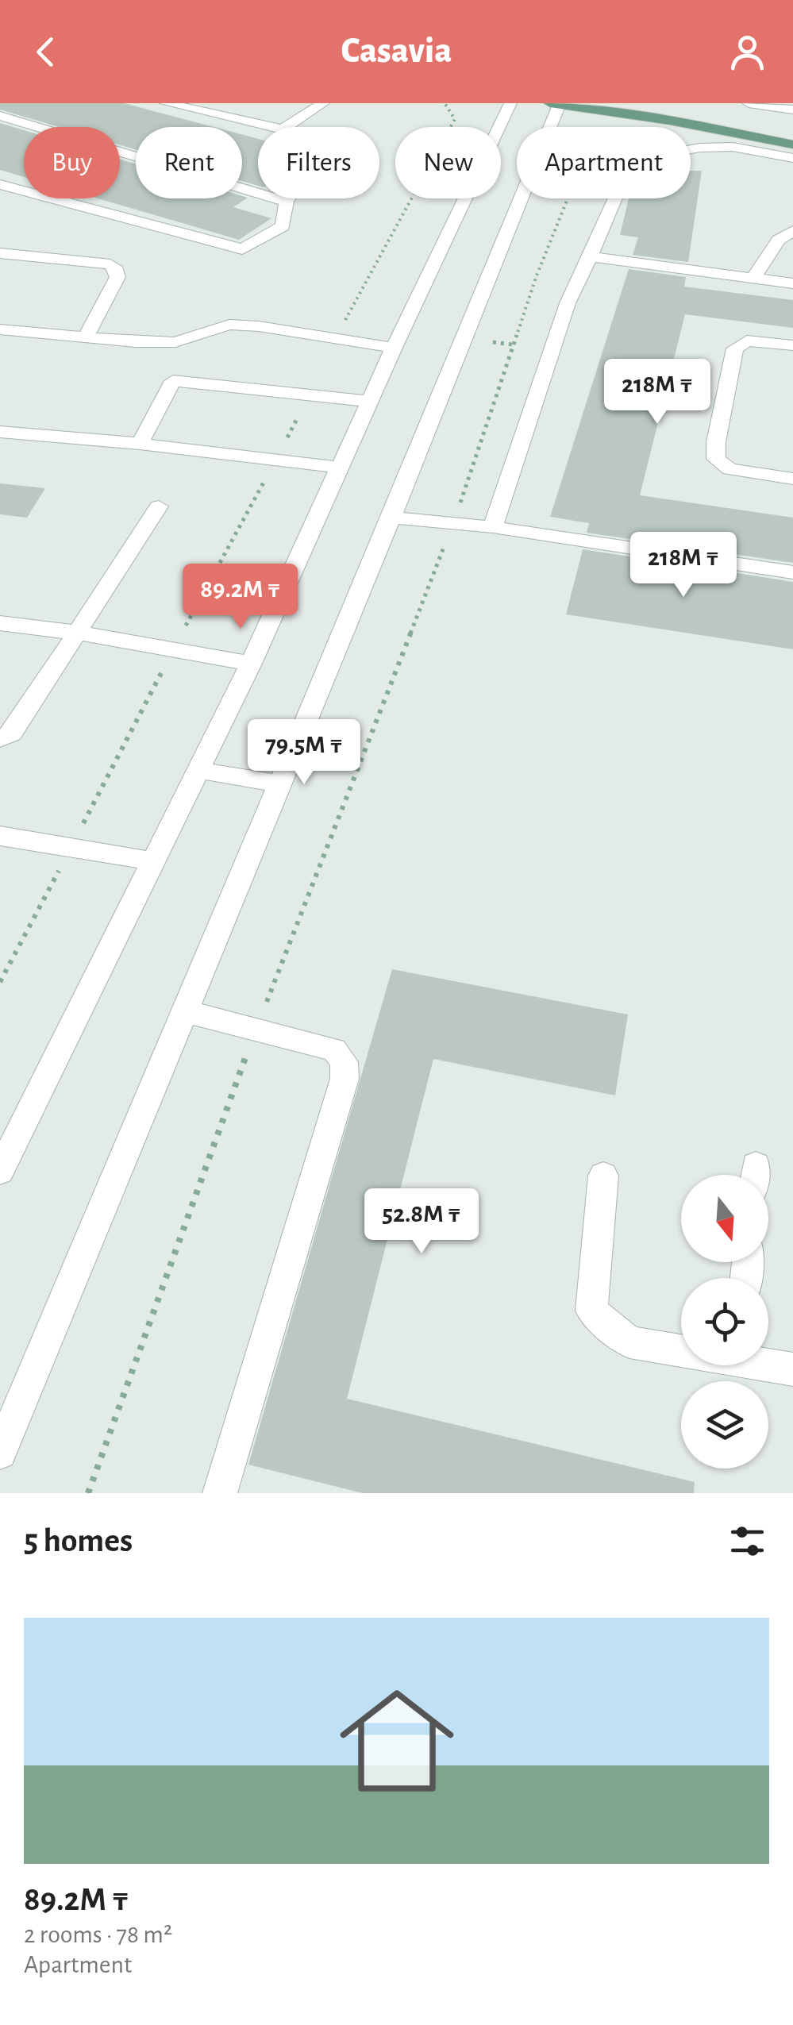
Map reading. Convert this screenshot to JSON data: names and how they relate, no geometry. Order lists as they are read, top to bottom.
{
  "north": "bottom",
  "page": {
    "header": "Casavia",
    "chip": [
      "Buy",
      "Rent",
      "Filters",
      "New",
      "Apartment"
    ],
    "price": [
      "218M ₸",
      "218M ₸",
      "89.2M ₸",
      "79.5M ₸",
      "52.8M ₸"
    ],
    "heading": "5 homes",
    "list": [
      {
        "name": "89.2M ₸",
        "note": "2 rooms · 78 m² · Apartment"
      }
    ]
  }
}
